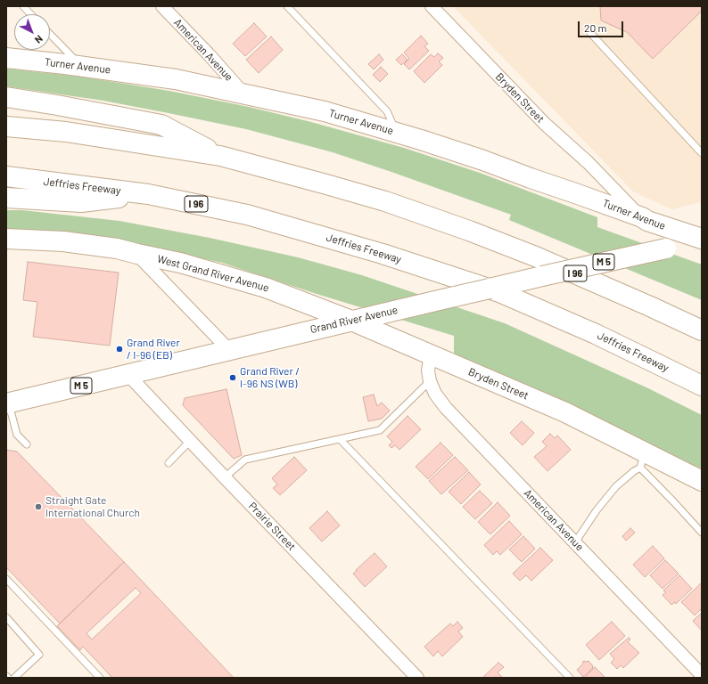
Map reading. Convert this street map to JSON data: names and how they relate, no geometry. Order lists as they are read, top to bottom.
{
  "streets": {
    "main road": [
      "Turner Avenue",
      "Bryden Street",
      "Jeffries Freeway",
      "I 96",
      "M 5",
      "West Grand River Avenue",
      "Grand River Avenue"
    ],
    "street": ["American Avenue", "Prairie Street"]
  },
  "crossings": [
    ["American Avenue", "Turner Avenue"],
    ["American Avenue", "Bryden Street"],
    ["Turner Avenue", "Bryden Street"],
    ["Turner Avenue", "Grand River Avenue"],
    ["Bryden Street", "West Grand River Avenue"],
    ["Bryden Street", "Grand River Avenue"],
    ["West Grand River Avenue", "Grand River Avenue"],
    ["Grand River Avenue", "Prairie Street"]
  ],
  "places": ["Grand River / I-96 (EB)", "Grand River / I-96 NS (WB)", "Straight Gate International Church"],
  "scale_bar": "20 m",
  "north": "bottom right"
}
